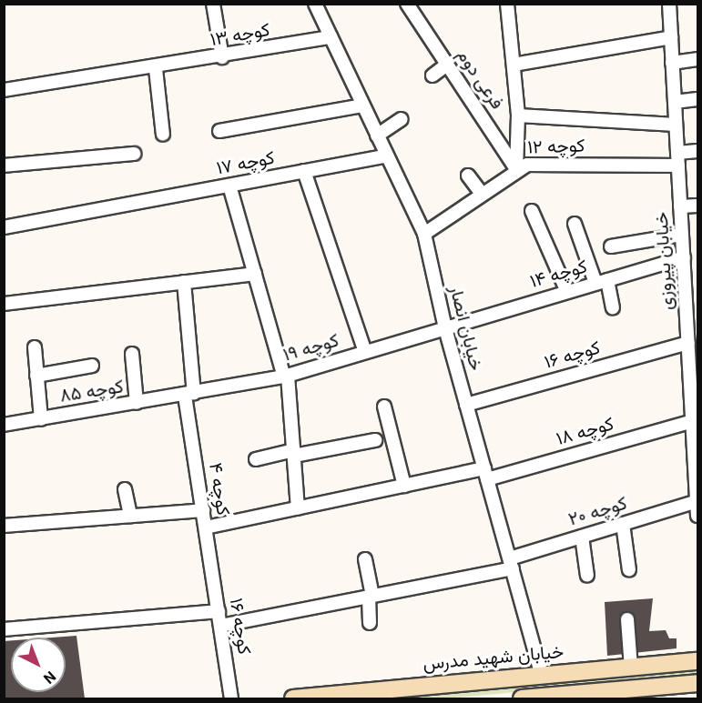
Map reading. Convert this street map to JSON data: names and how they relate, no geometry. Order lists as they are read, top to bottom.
{
  "streets": {
    "main road": ["خیابان شهید مدرس"],
    "street": [
      "کوچه ۱۳",
      "فرعی دوم",
      "کوچه ۱۲",
      "کوچه ۱۷",
      "خیابان پیروزی",
      "کوچه ۱۴",
      "خیابان انصار",
      "کوچه ۱۹",
      "کوچه ۱۶",
      "کوچه ۸۵",
      "کوچه ۱۸",
      "کوچه ۴",
      "کوچه ۲۰"
    ]
  },
  "crossings": [
    ["کوچه ۱۳", "خیابان انصار"],
    ["فرعی دوم", "کوچه ۱۲"],
    ["کوچه ۱۲", "خیابان پیروزی"],
    ["کوچه ۱۲", "خیابان انصار"],
    ["کوچه ۱۷", "خیابان انصار"],
    ["خیابان پیروزی", "کوچه ۱۴"],
    ["خیابان پیروزی", "کوچه ۱۶"],
    ["خیابان پیروزی", "کوچه ۱۸"],
    ["خیابان پیروزی", "کوچه ۲۰"],
    ["کوچه ۱۴", "خیابان انصار"],
    ["کوچه ۱۴", "کوچه ۱۹"],
    ["خیابان انصار", "کوچه ۱۹"],
    ["خیابان انصار", "کوچه ۱۶"],
    ["خیابان انصار", "کوچه ۱۸"],
    ["خیابان انصار", "کوچه ۲۰"],
    ["خیابان انصار", "خیابان شهید مدرس"],
    ["کوچه ۱۹", "کوچه ۸۵"],
    ["کوچه ۱۹", "کوچه ۴"],
    ["کوچه ۱۶", "کوچه ۴"],
    ["کوچه ۱۶", "کوچه ۲۰"],
    ["کوچه ۸۵", "کوچه ۴"],
    ["کوچه ۱۸", "کوچه ۴"]
  ],
  "north": "bottom right"
}
